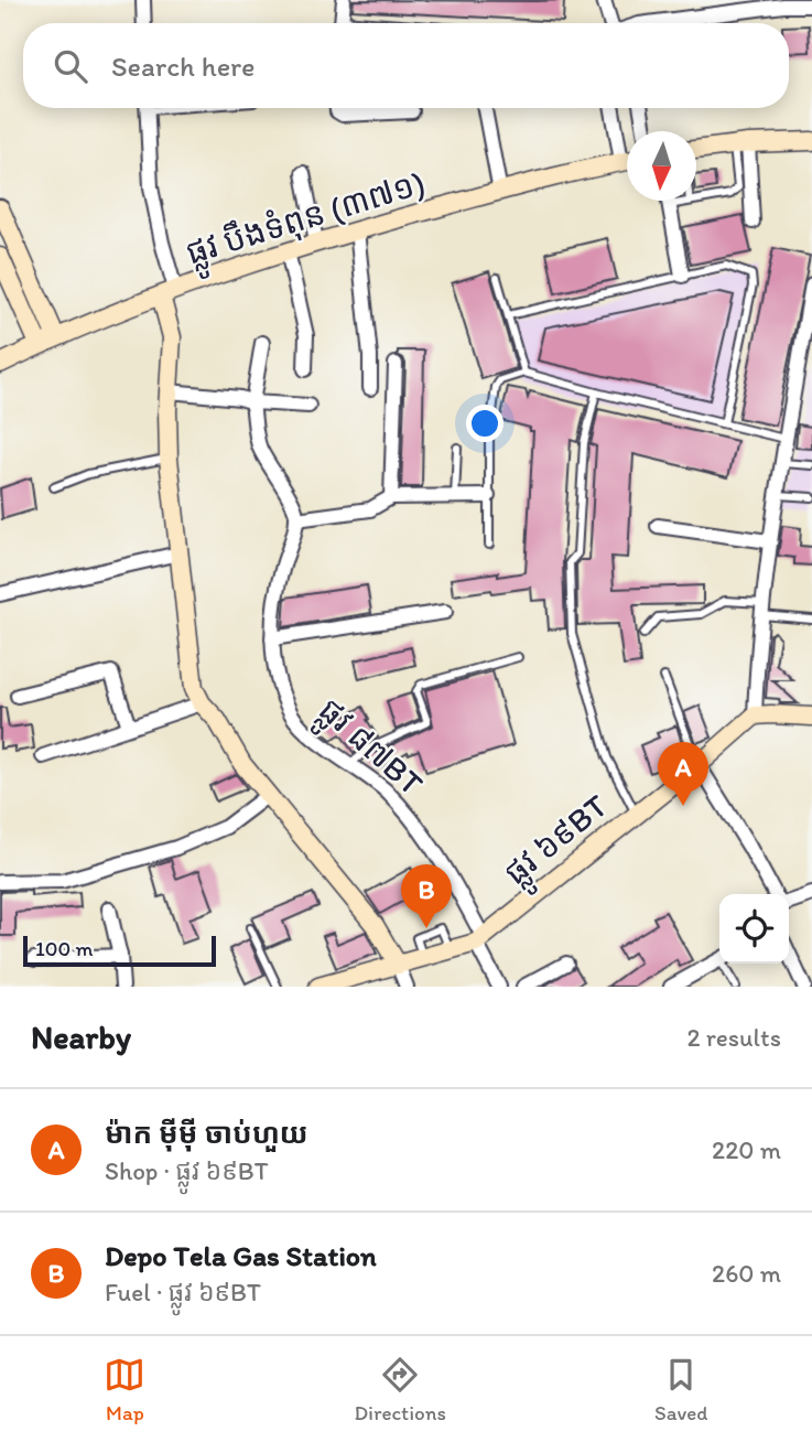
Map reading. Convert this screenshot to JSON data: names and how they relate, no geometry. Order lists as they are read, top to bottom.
{
  "streets": {
    "street": ["ផ្លូវ បឹងទំពុន (៣៧១)", "ផ្លូវ ៨៧BT", "ផ្លូវ ៦៩BT"]
  },
  "crossings": [
    ["ផ្លូវ ៨៧BT", "ផ្លូវ ៦៩BT"]
  ],
  "scale_bar": "100 m",
  "north": "bottom",
  "page": {
    "search": "Search here",
    "pins": ["A", "B"],
    "scale": "100 m",
    "heading": ["Nearby", "2 results"],
    "list": [
      {
        "mark": "A",
        "name": "ម៉ាក ម៉ីម៉ី ចាប់ហួយ",
        "note": "Shop · ផ្លូវ ៦៩BT",
        "value": "220 m"
      },
      {
        "mark": "B",
        "name": "Depo Tela Gas Station",
        "note": "Fuel · ផ្លូវ ៦៩BT",
        "value": "260 m"
      }
    ],
    "nav": ["Map", "Directions", "Saved"]
  }
}
